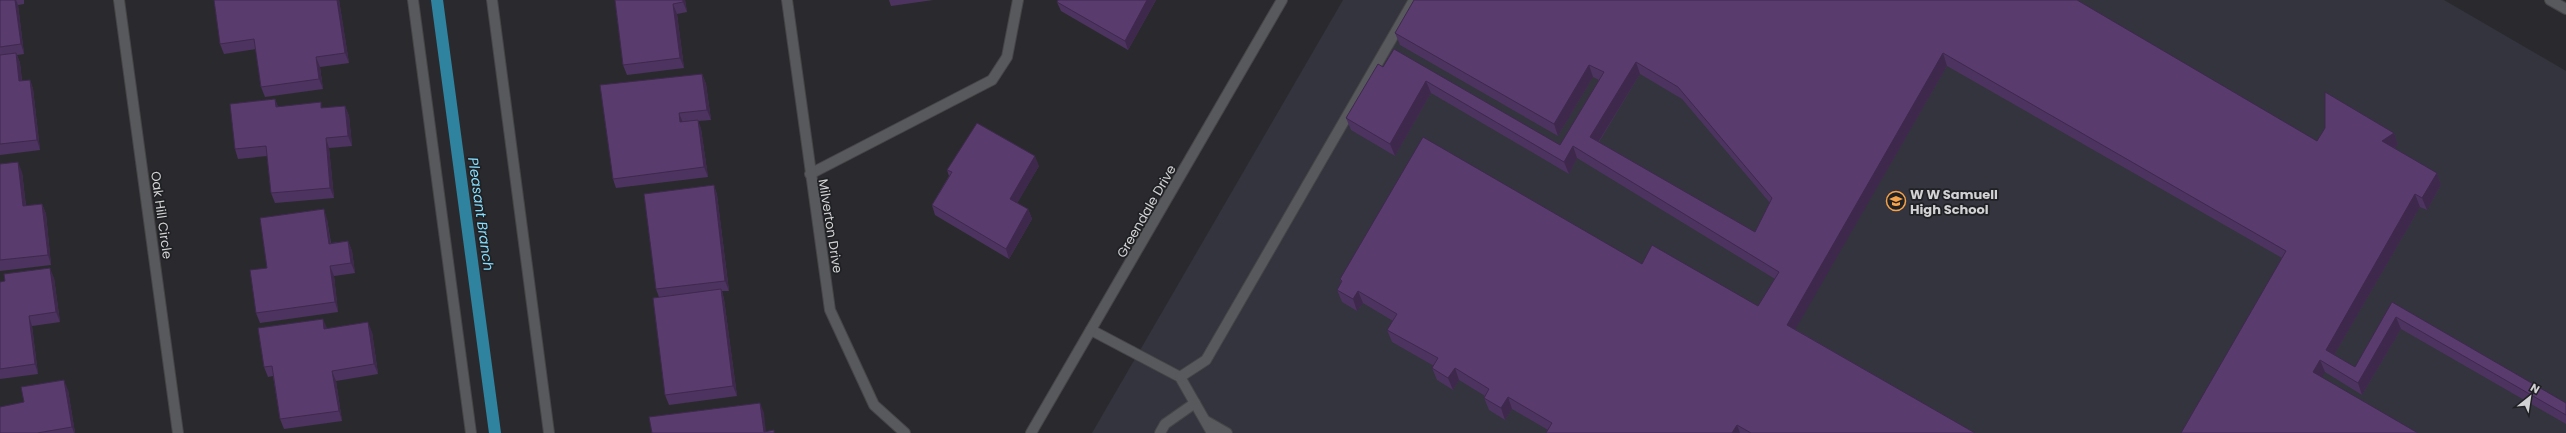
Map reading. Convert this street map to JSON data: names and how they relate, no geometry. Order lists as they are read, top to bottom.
{
  "streets": {
    "street": ["Greendale Drive", "Oak Hill Circle", "Milverton Drive"]
  },
  "water": ["Pleasant Branch"],
  "places": {
    "school or university": ["W W Samuell High School"]
  },
  "north": "top right"
}
